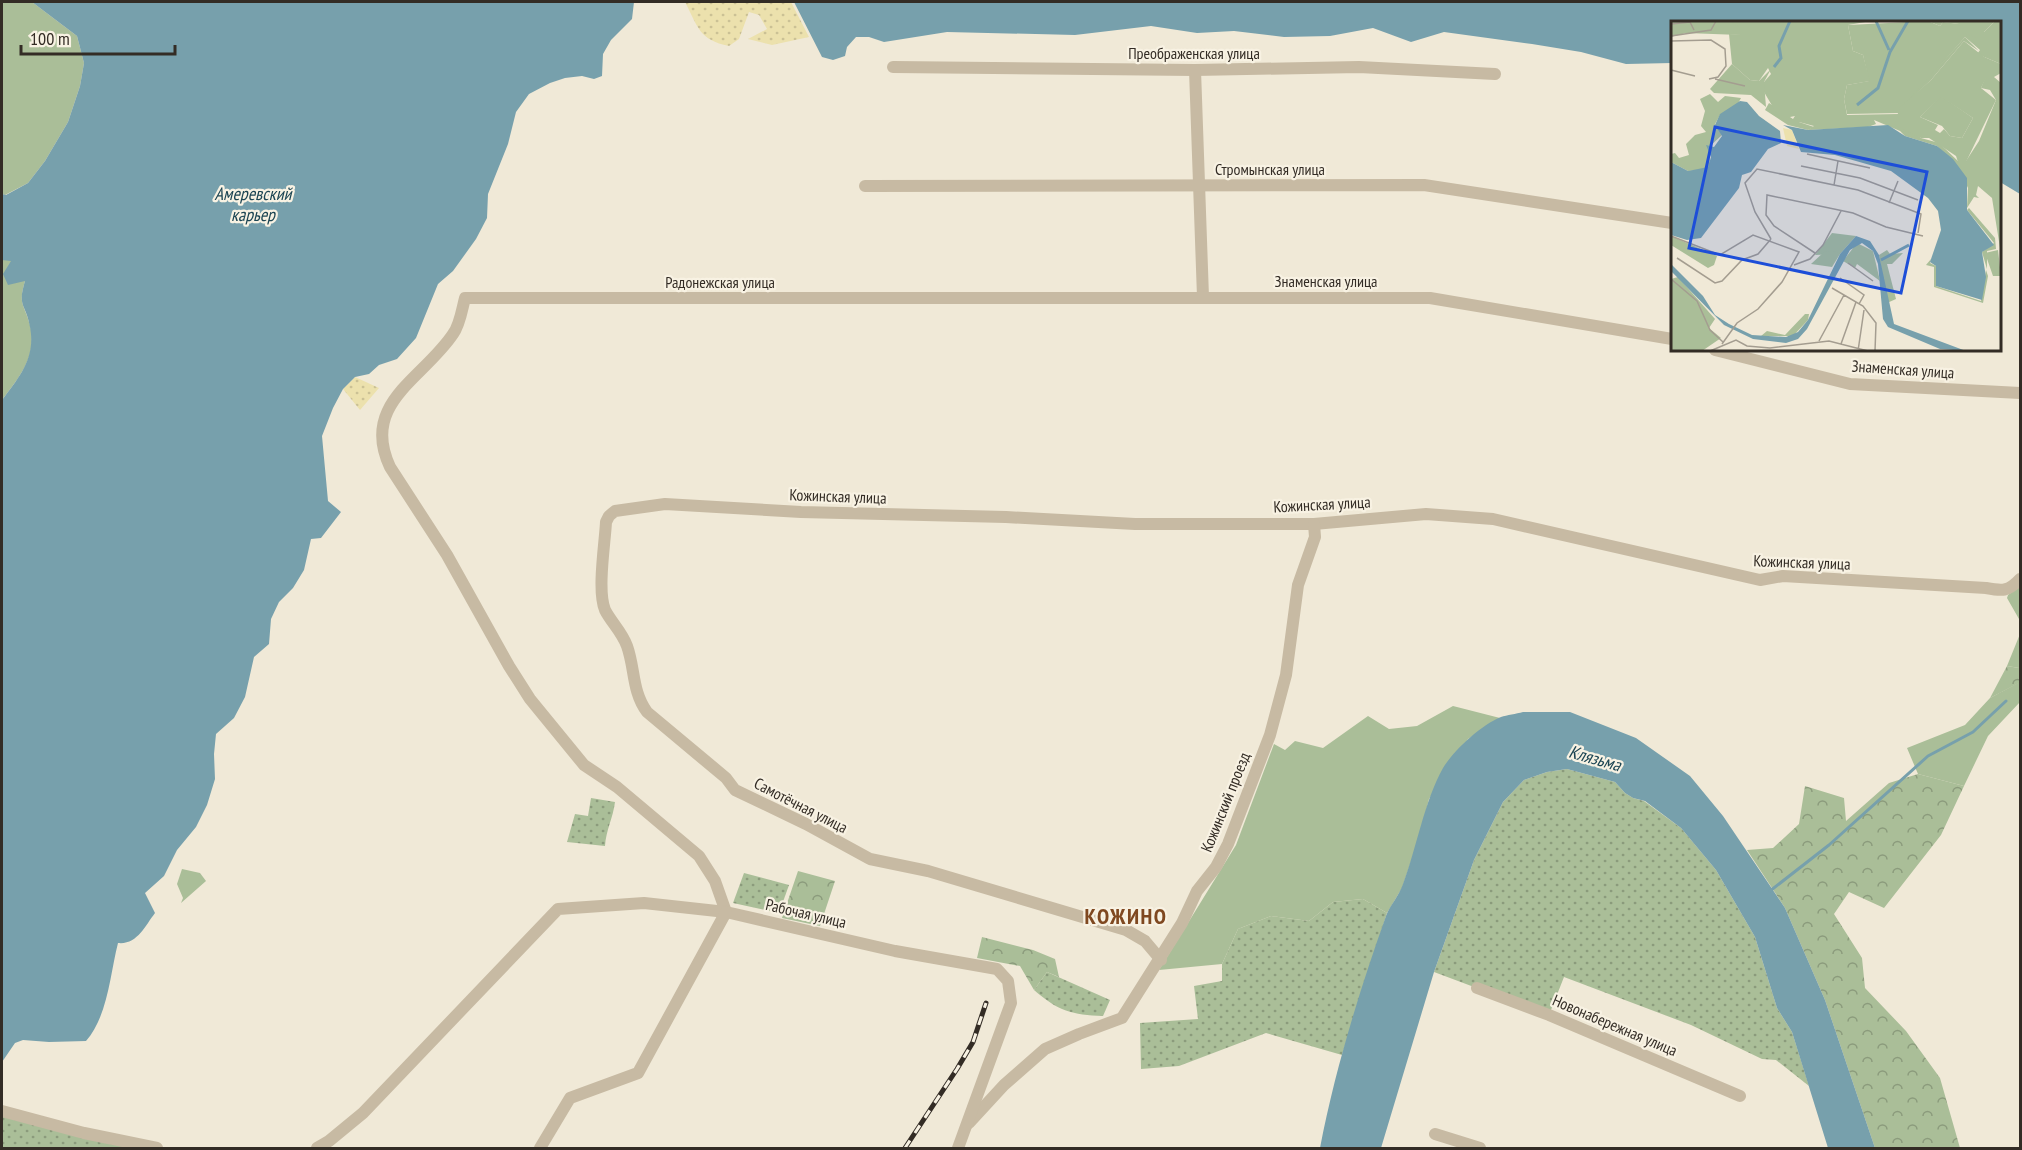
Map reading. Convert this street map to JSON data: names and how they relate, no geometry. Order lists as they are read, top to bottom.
{
  "streets": {
    "street": [
      "Преображенская улица",
      "Стромынская улица",
      "Знаменская улица",
      "Радонежская улица",
      "Кожинская улица",
      "Кожинский проезд",
      "Самотёчная улица",
      "Рабочая улица",
      "Новонабережная улица"
    ]
  },
  "crossings": [
    ["Знаменская улица", "Радонежская улица"],
    ["Радонежская улица", "Рабочая улица"],
    ["Кожинская улица", "Кожинский проезд"],
    ["Кожинская улица", "Самотёчная улица"],
    ["Кожинский проезд", "Самотёчная улица"],
    ["Кожинский проезд", "Рабочая улица"]
  ],
  "districts": ["КОЖИНО"],
  "water": ["Амеревский карьер", "Клязьма"],
  "scale_bar": "100 m"
}
